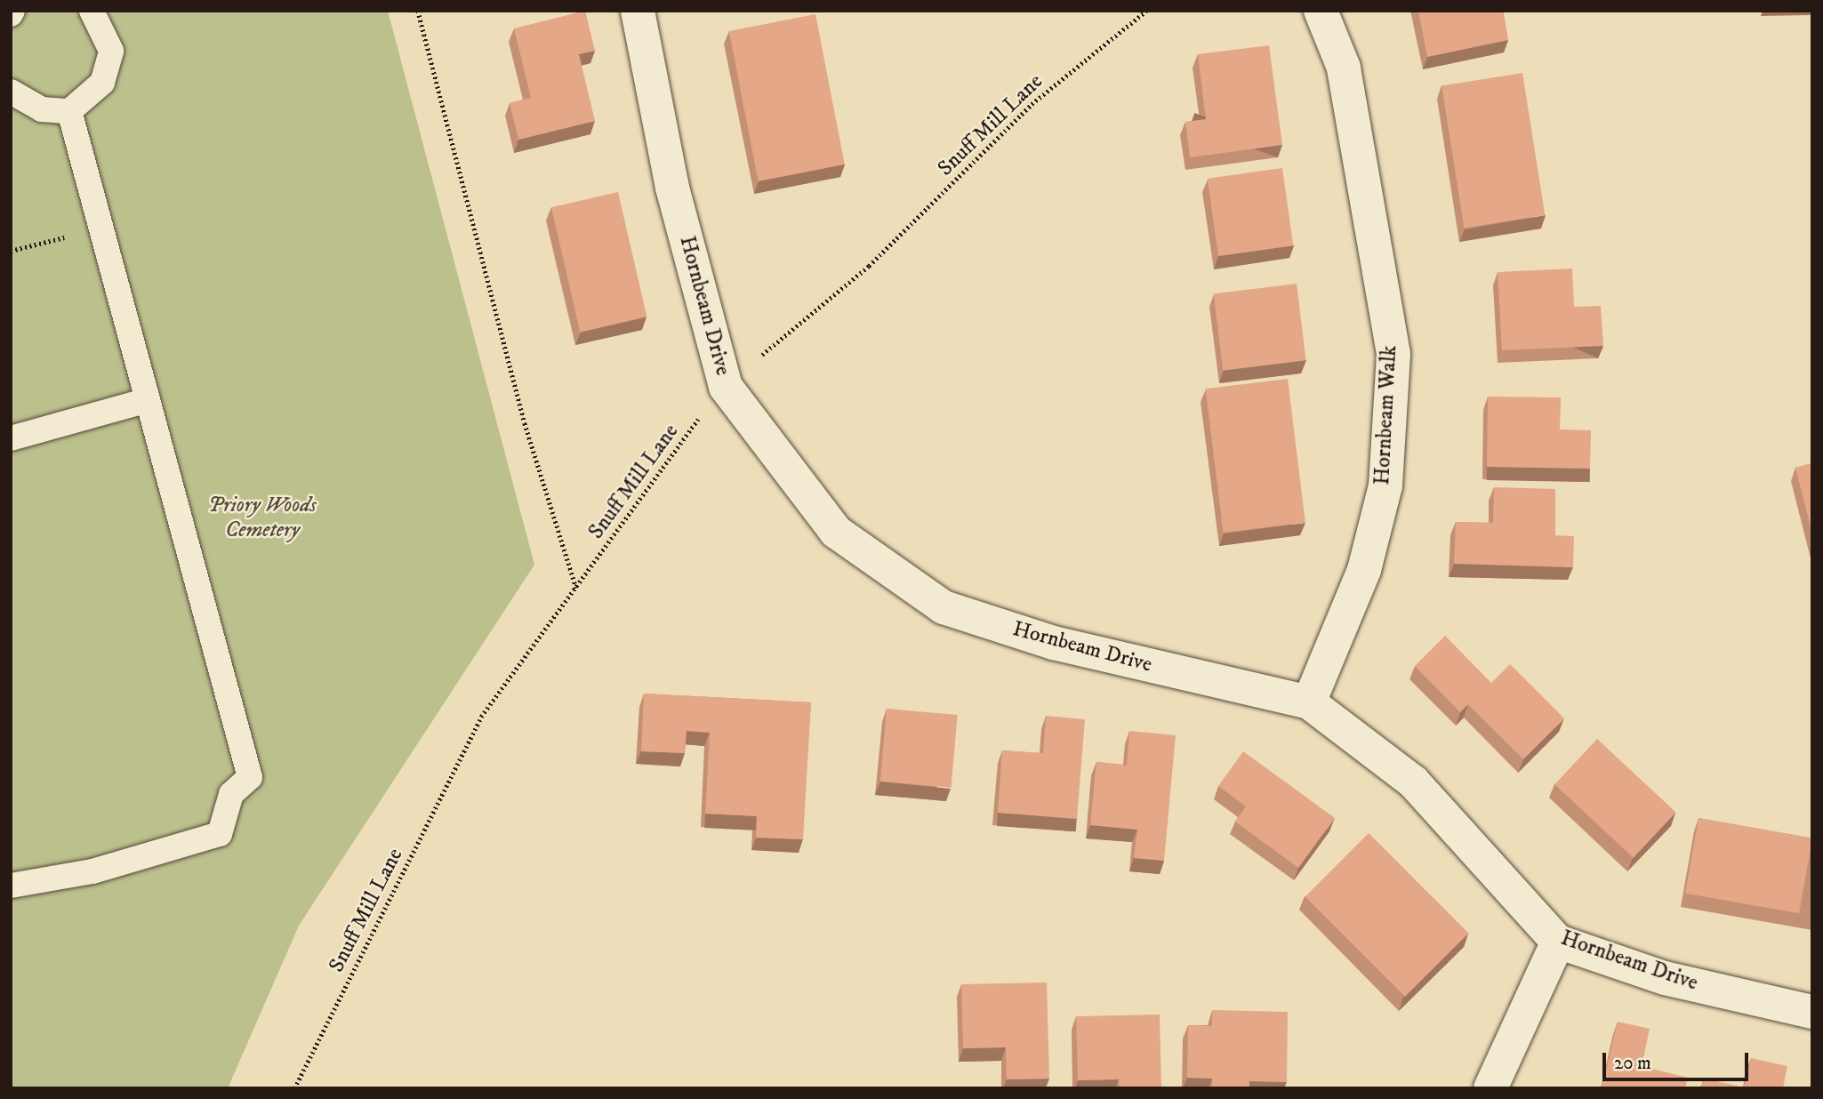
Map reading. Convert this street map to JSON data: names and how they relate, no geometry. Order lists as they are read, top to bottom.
{
  "streets": {
    "street": ["Hornbeam Drive", "Hornbeam Walk"],
    "path": ["Snuff Mill Lane"]
  },
  "crossings": [
    ["Snuff Mill Lane", "Hornbeam Drive"],
    ["Hornbeam Drive", "Hornbeam Walk"]
  ],
  "parks": ["Priory Woods Cemetery"],
  "scale_bar": "20 m"
}
